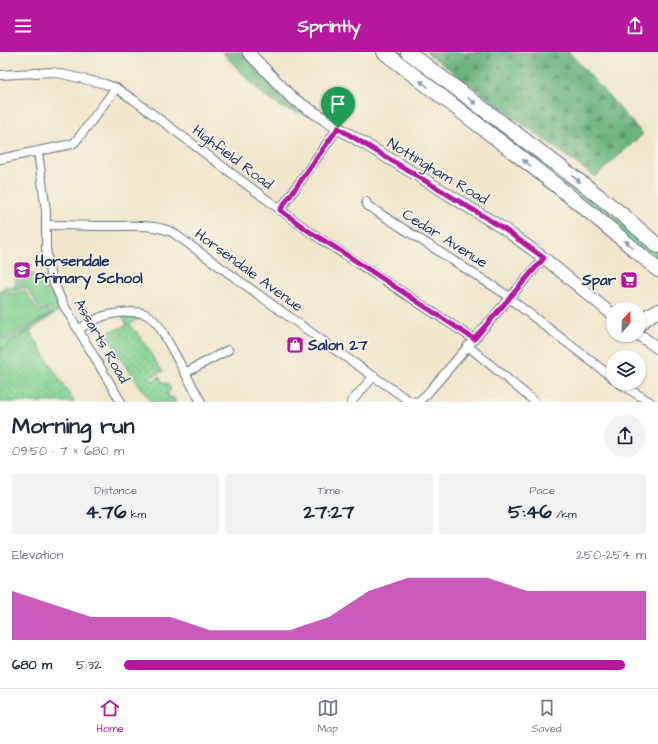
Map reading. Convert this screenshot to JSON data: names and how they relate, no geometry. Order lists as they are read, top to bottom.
{
  "streets": {
    "street": [
      "Highfield Road",
      "Nottingham Road",
      "Cedar Avenue",
      "Horsendale Avenue",
      "Assarts Road"
    ]
  },
  "crossings": [
    ["Horsendale Avenue", "Assarts Road"]
  ],
  "places": {
    "school or university": ["Horsendale Primary School"],
    "supermarket": ["Spar"],
    "shop": ["Salon 27"]
  },
  "north": "top",
  "page": {
    "header": "Sprintly",
    "heading": ["Morning run", "09:50 · 7 × 680 m"],
    "stats": [
      ["Distance", "4.76 km"],
      ["Time", "27:27"],
      ["Pace", "5:46 /km"]
    ],
    "chart": ["Elevation", "250–254 m"],
    "list": [
      {
        "name": "680 m",
        "note": "5:32"
      }
    ],
    "tabs": ["Home", "Map", "Saved"]
  }
}
